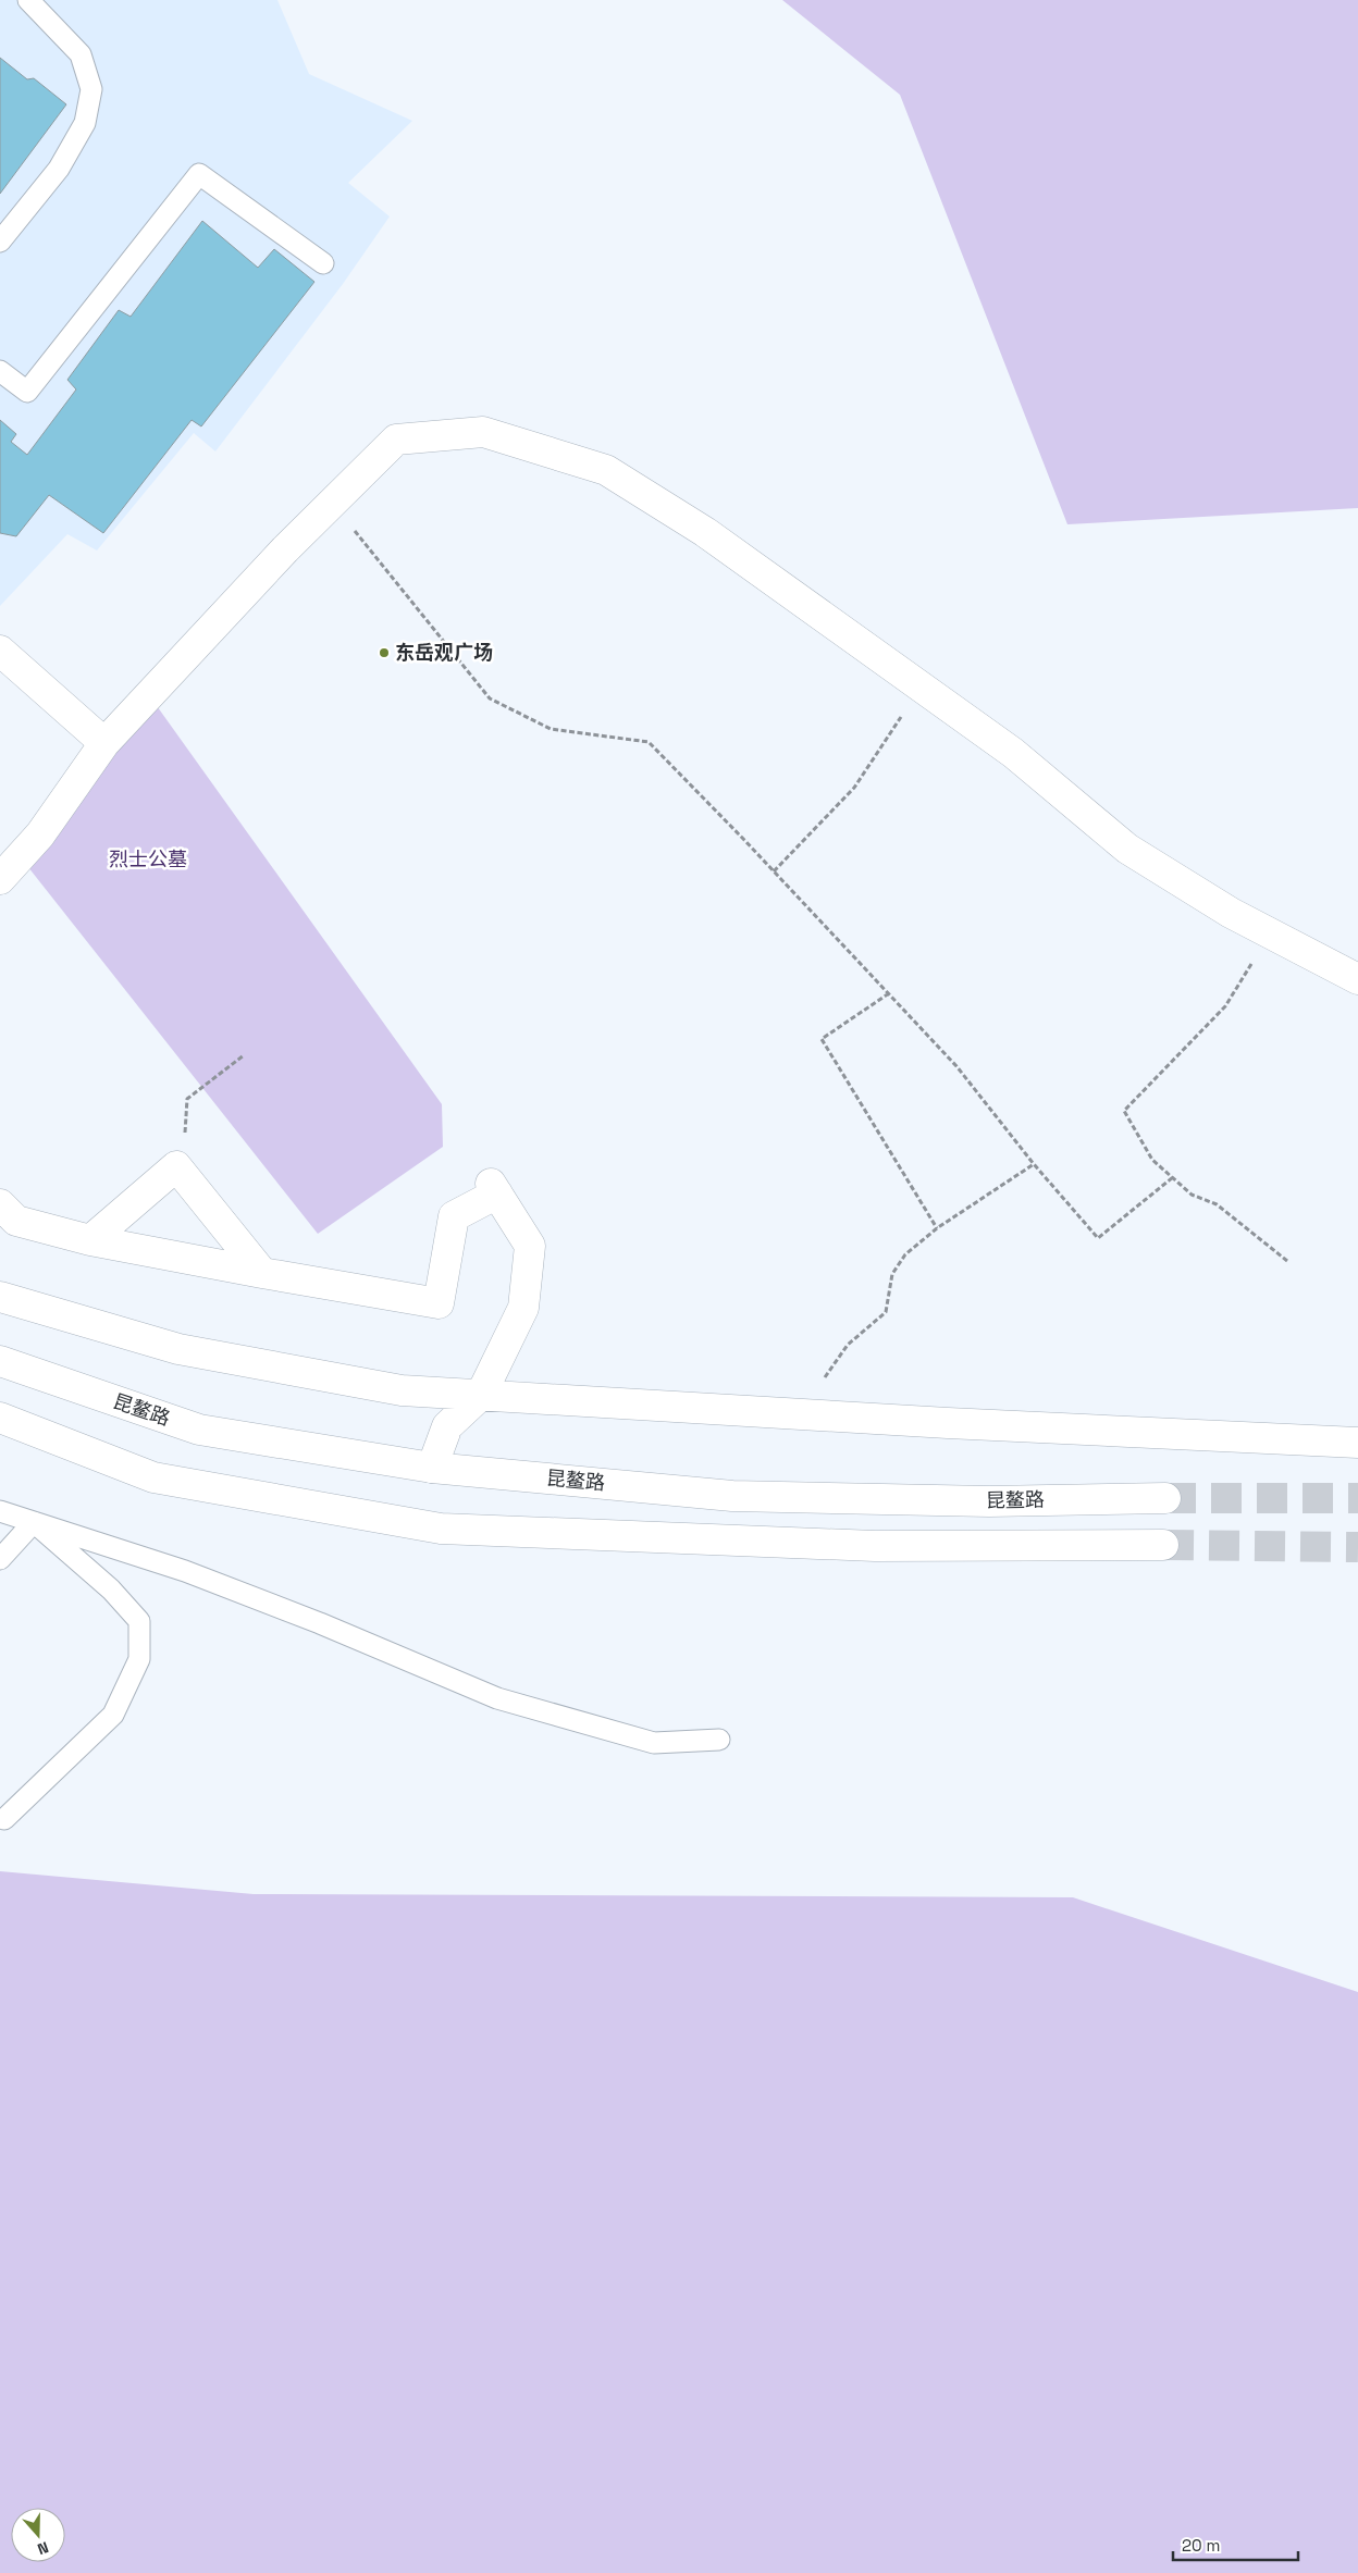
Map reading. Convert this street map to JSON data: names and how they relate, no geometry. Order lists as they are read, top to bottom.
{
  "streets": {
    "street": ["昆鳌路"]
  },
  "parks": ["烈士公墓"],
  "places": ["东岳观广场"],
  "scale_bar": "20 m",
  "north": "bottom"
}
